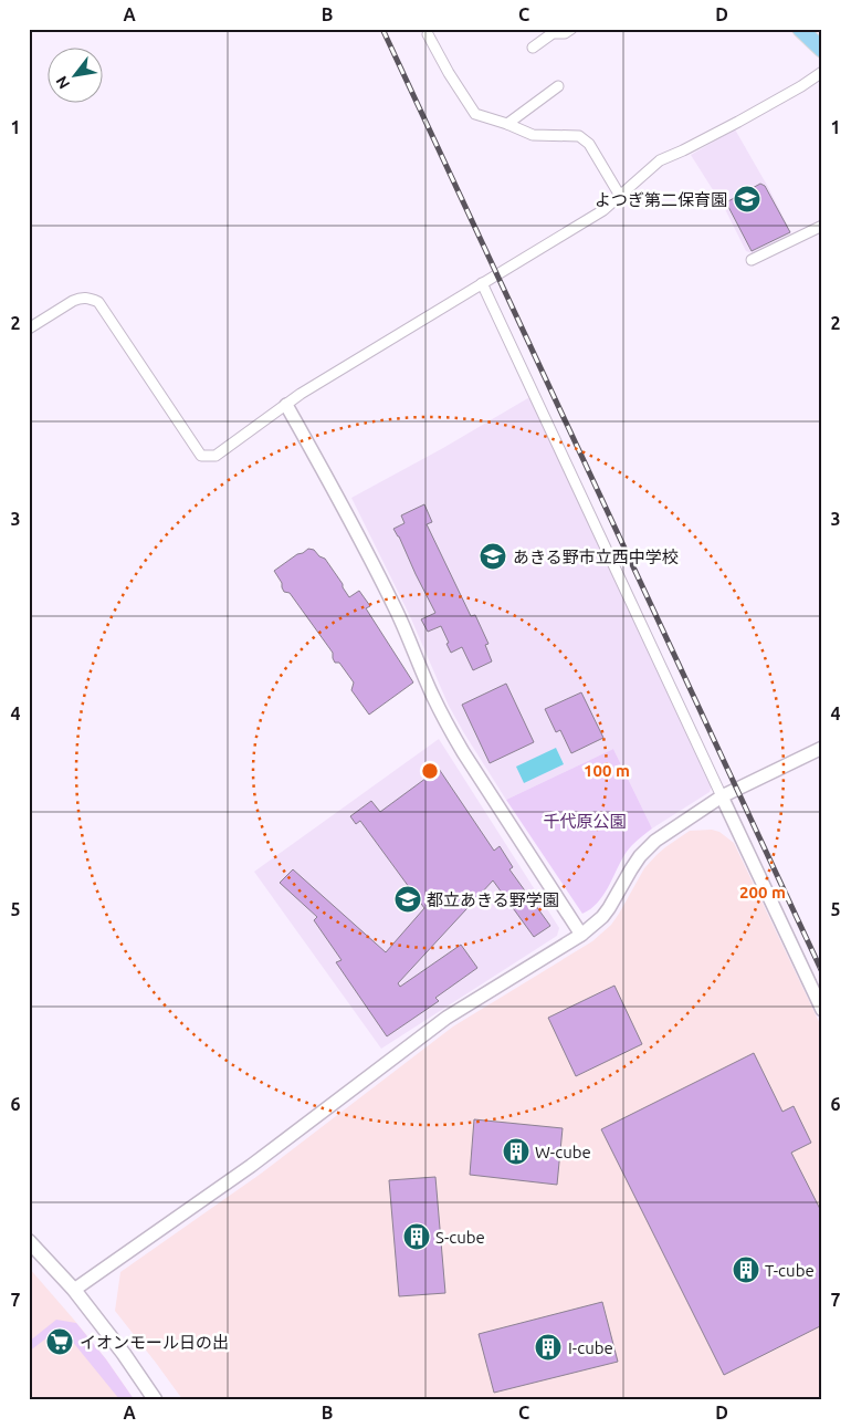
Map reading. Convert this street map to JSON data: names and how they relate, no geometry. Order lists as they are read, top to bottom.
{
  "parks": ["千代原公園"],
  "places": {
    "school or university": ["よつぎ第二保育園", "あきる野市立西中学校", "都立あきる野学園"],
    "building": [
      "W-cube",
      "S-cube",
      "T-cube",
      "I-cube"
    ],
    "supermarket": ["イオンモール日の出"]
  },
  "north": "bottom left",
  "grid": {
    "columns": [
      "A",
      "B",
      "C",
      "D"
    ],
    "rows": [
      "1",
      "2",
      "3",
      "4",
      "5",
      "6",
      "7"
    ]
  },
  "rings": ["100 m", "200 m"]
}
